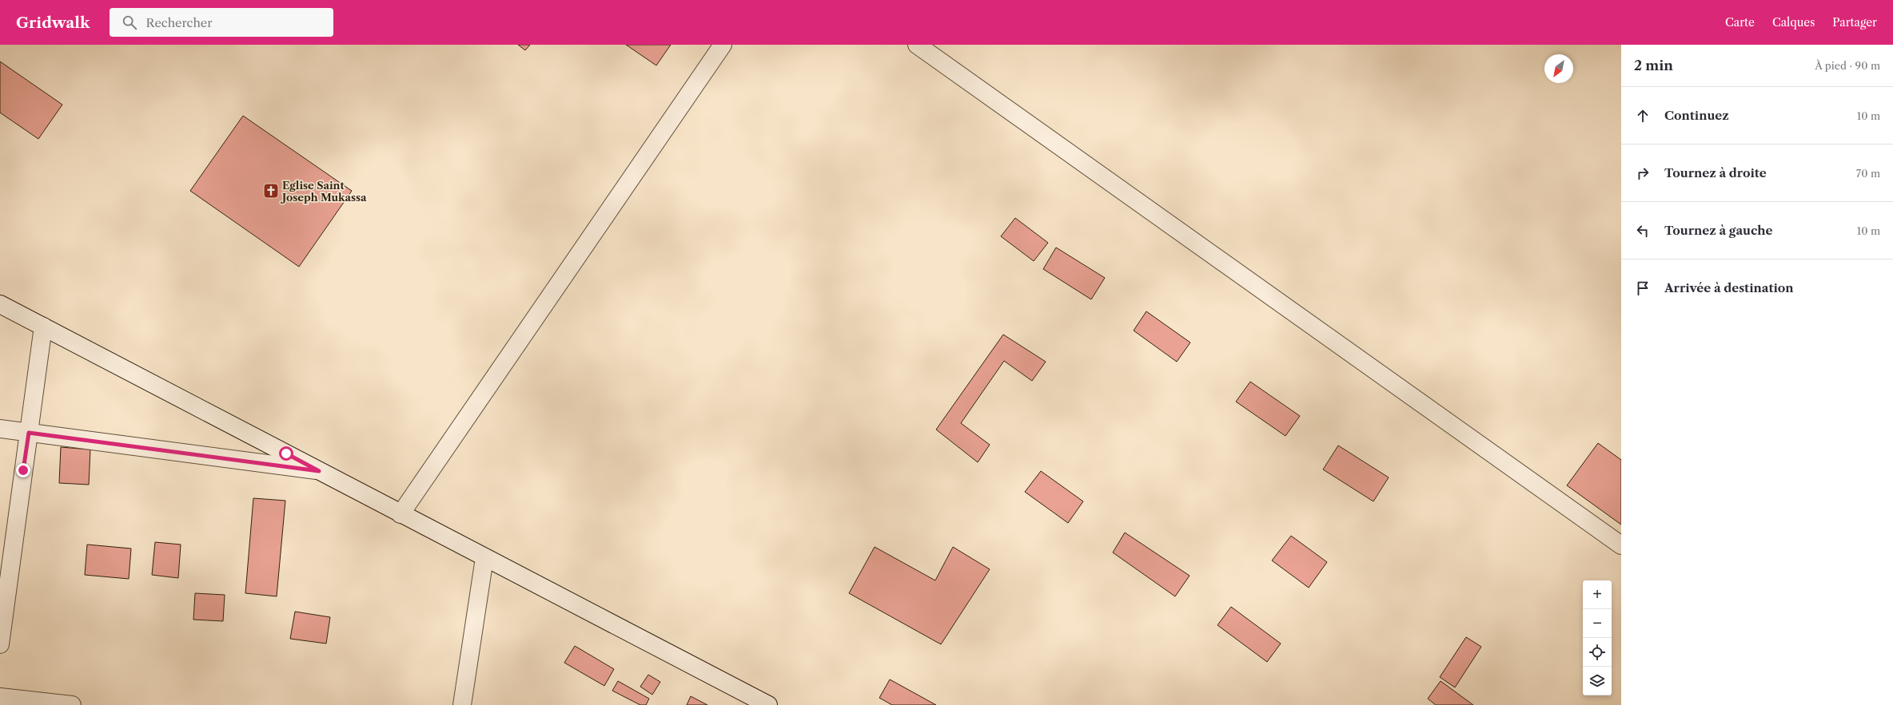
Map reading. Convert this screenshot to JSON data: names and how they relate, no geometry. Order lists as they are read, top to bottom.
{
  "places": {
    "church": ["Eglise Saint Joseph Mukassa"]
  },
  "north": "bottom left",
  "page": {
    "header": "Gridwalk",
    "search": "Rechercher",
    "nav": ["Carte", "Calques", "Partager"],
    "heading": ["2 min", "À pied · 90 m"],
    "list": [
      ["Continuez", "10 m"],
      ["Tournez à droite", "70 m"],
      ["Tournez à gauche", "10 m"],
      "Arrivée à destination"
    ],
    "map_buttons": ["+", "−"]
  }
}
